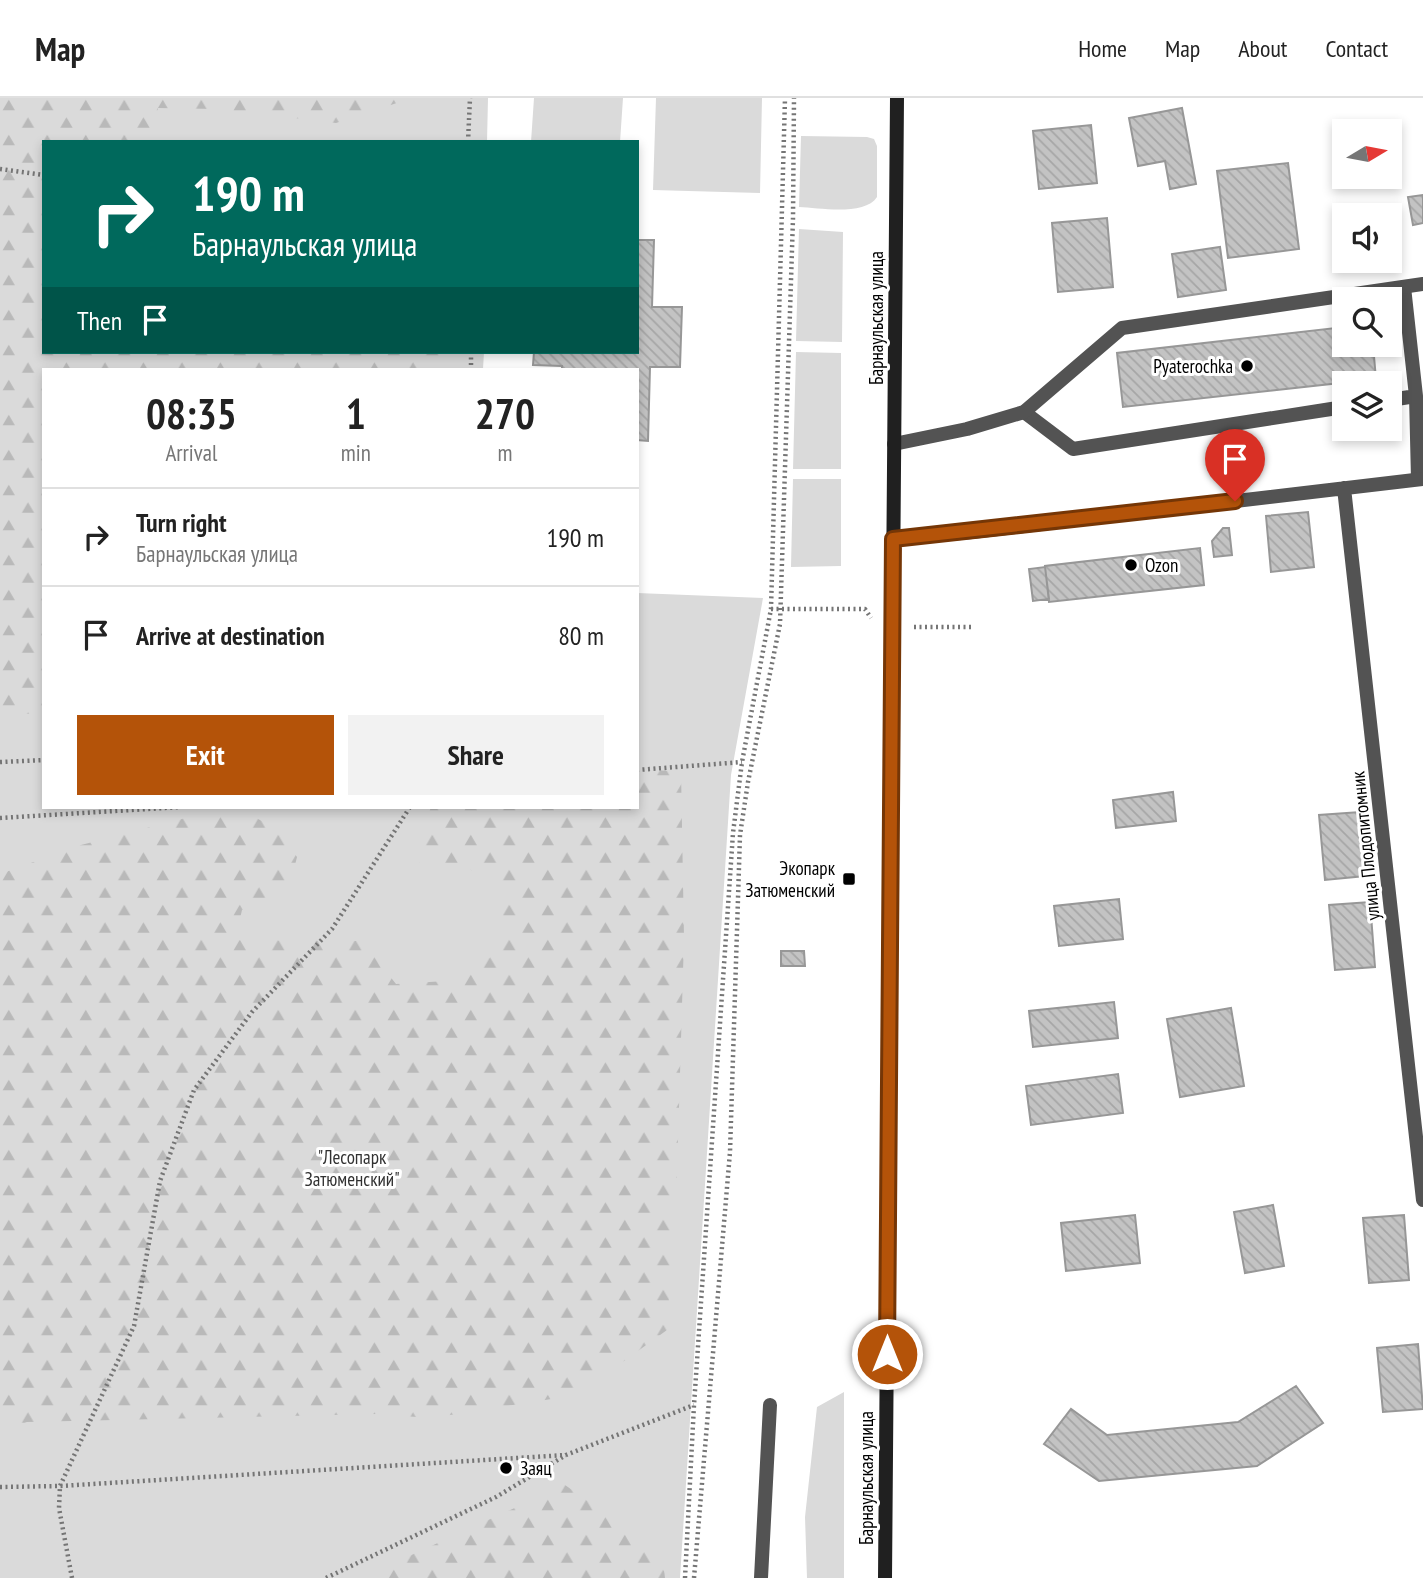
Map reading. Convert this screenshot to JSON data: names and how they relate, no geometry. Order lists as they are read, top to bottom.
{
  "streets": {
    "street": ["Барнаульская улица", "улица Плодопитомник"]
  },
  "parks": ["\"Лесопарк Затюменский\""],
  "places": {
    "other": ["Pyaterochka", "Ozon", "Заяц"],
    "transit": ["Экопарк Затюменский"]
  },
  "north": "right",
  "page": {
    "header": "Map",
    "nav": [
      "Home",
      "Map",
      "About",
      "Contact"
    ],
    "turn": ["190 m", "Барнаульская улица"],
    "then": "Then",
    "eta": [
      "08:35",
      "Arrival",
      "1",
      "min",
      "270",
      "m"
    ],
    "list": [
      {
        "name": "Turn right",
        "note": "Барнаульская улица",
        "value": "190 m"
      },
      {
        "name": "Arrive at destination",
        "value": "80 m"
      }
    ],
    "buttons": ["Exit", "Share"]
  }
}
